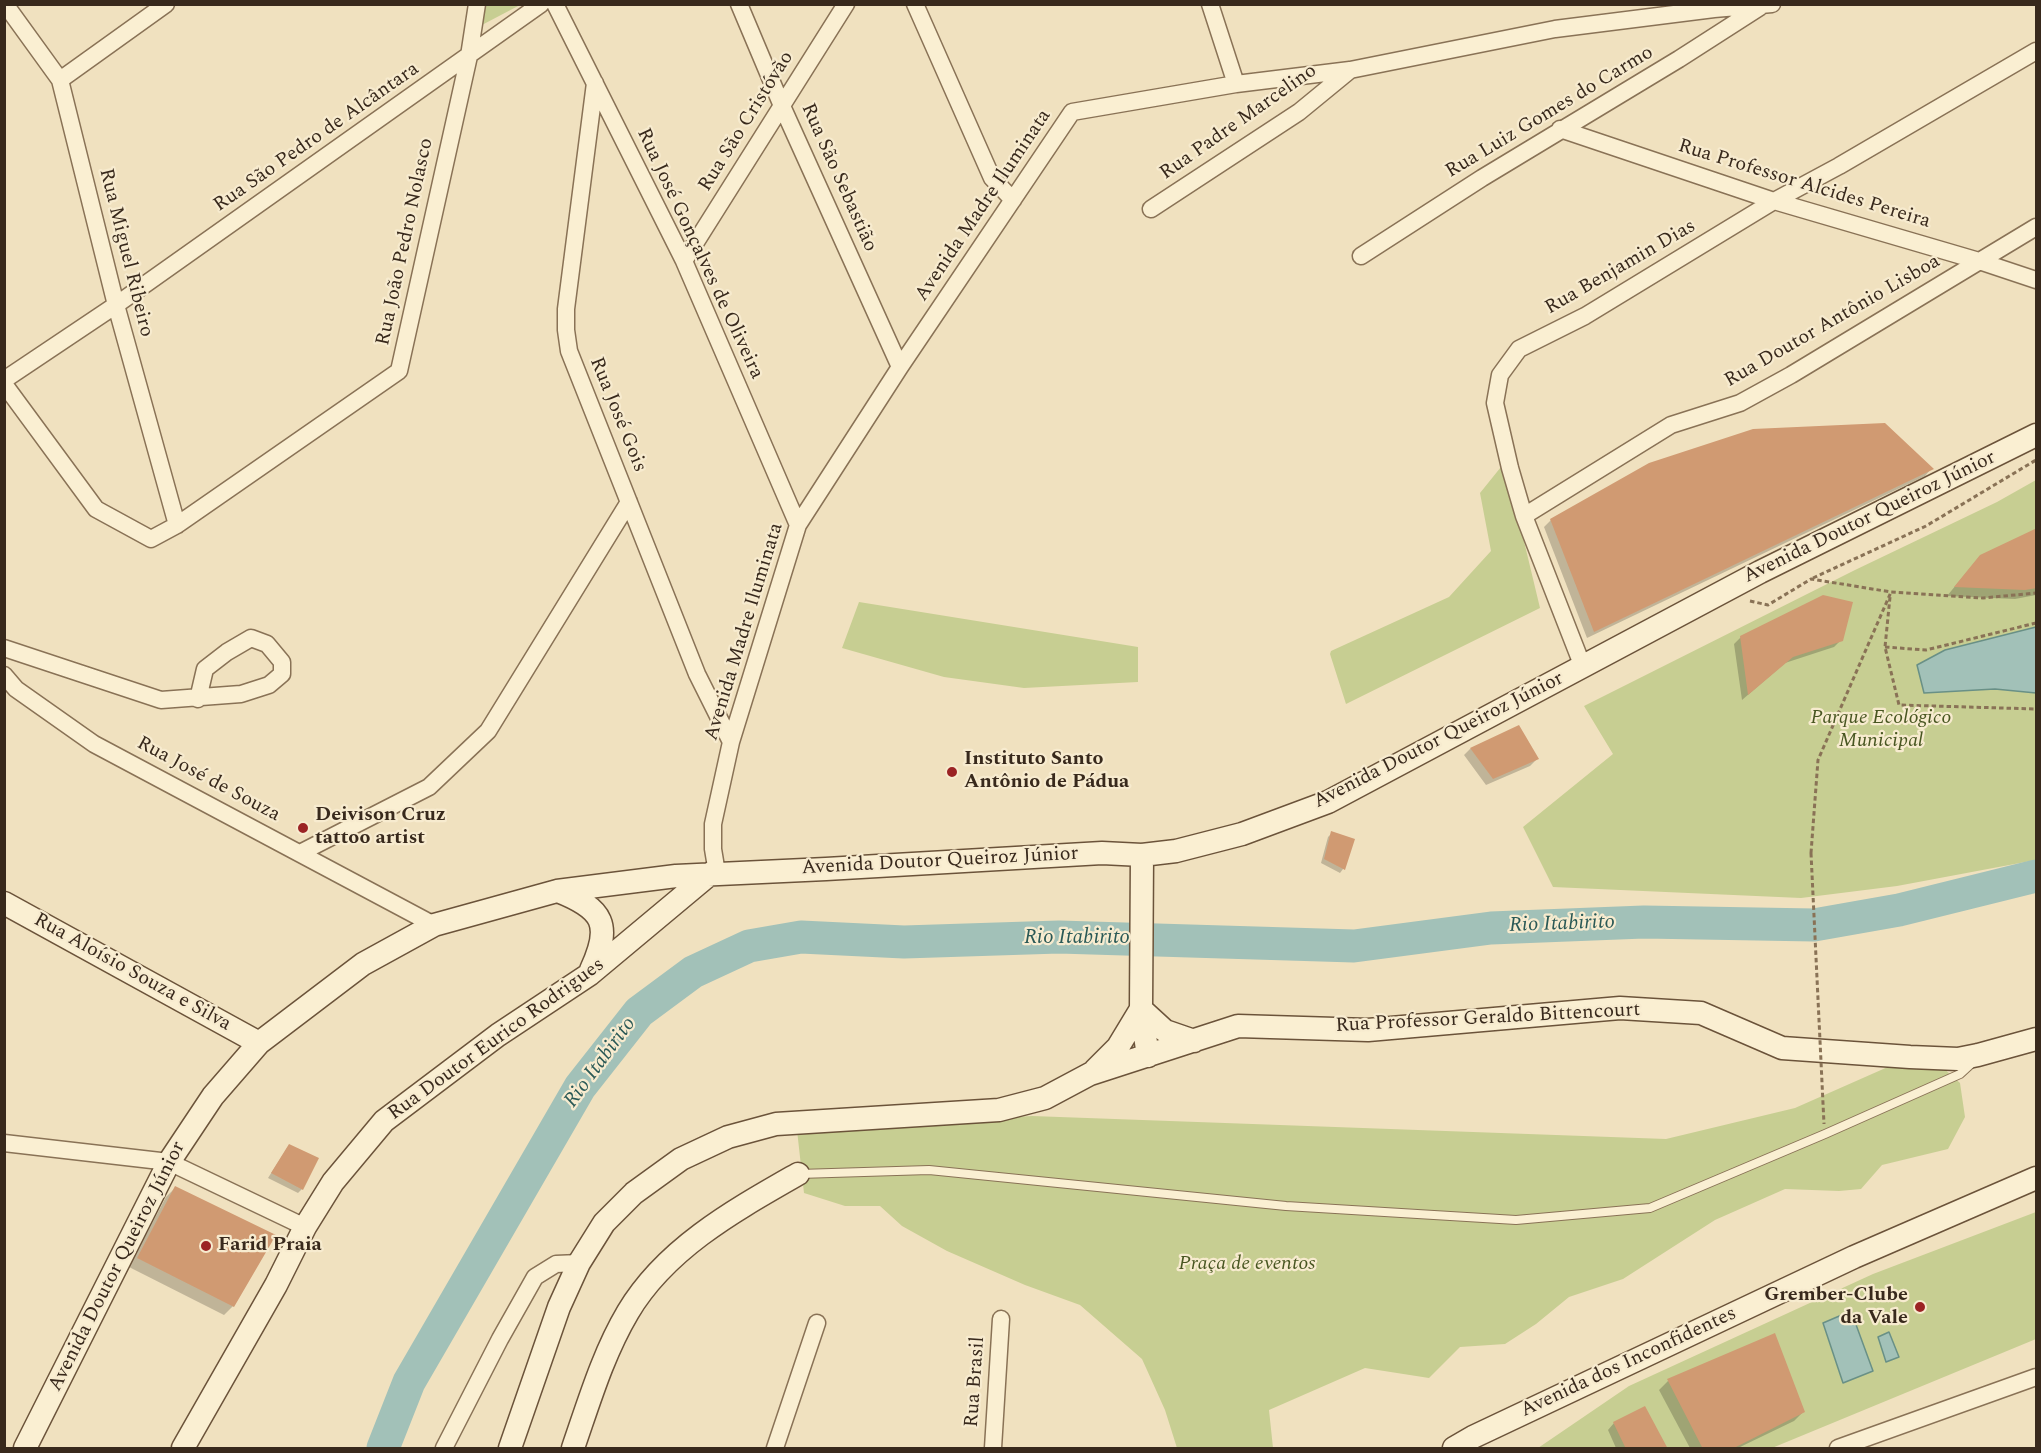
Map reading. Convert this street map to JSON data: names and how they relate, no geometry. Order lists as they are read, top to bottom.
{
  "streets": {
    "main road": [
      "Avenida Doutor Queiroz Júnior",
      "Rua Aloísio Souza e Silva",
      "Rua Professor Geraldo Bittencourt",
      "Rua Doutor Eurico Rodrigues",
      "Avenida dos Inconfidentes"
    ],
    "street": [
      "Rua Luiz Gomes do Carmo",
      "Rua São Cristóvão",
      "Rua Padre Marcelino",
      "Rua São Pedro de Alcântara",
      "Rua São Sebastião",
      "Rua Professor Alcides Pereira",
      "Avenida Madre Iluminata",
      "Rua João Pedro Nolasco",
      "Rua Miguel Ribeiro",
      "Rua José Gonçalves de Oliveira",
      "Rua Benjamin Dias",
      "Rua Doutor Antônio Lisboa",
      "Rua José Gois",
      "Rua José de Souza",
      "Rua Brasil"
    ]
  },
  "crossings": [
    ["Rua Luiz Gomes do Carmo", "Rua Professor Alcides Pereira"],
    ["Rua Luiz Gomes do Carmo", "Avenida Madre Iluminata"],
    ["Rua São Cristóvão", "Rua São Sebastião"],
    ["Rua São Cristóvão", "Rua José Gonçalves de Oliveira"],
    ["Rua Padre Marcelino", "Avenida Madre Iluminata"],
    ["Rua São Pedro de Alcântara", "Rua João Pedro Nolasco"],
    ["Rua São Pedro de Alcântara", "Rua Miguel Ribeiro"],
    ["Rua São Sebastião", "Avenida Madre Iluminata"],
    ["Rua Professor Alcides Pereira", "Rua Benjamin Dias"],
    ["Rua Professor Alcides Pereira", "Rua Doutor Antônio Lisboa"],
    ["Avenida Madre Iluminata", "Rua José Gonçalves de Oliveira"],
    ["Avenida Madre Iluminata", "Rua José Gois"],
    ["Avenida Madre Iluminata", "Avenida Doutor Queiroz Júnior"],
    ["Avenida Madre Iluminata", "Rua Doutor Eurico Rodrigues"],
    ["Rua João Pedro Nolasco", "Rua Miguel Ribeiro"],
    ["Rua José Gonçalves de Oliveira", "Rua José Gois"],
    ["Rua Benjamin Dias", "Rua Doutor Antônio Lisboa"],
    ["Rua Benjamin Dias", "Avenida Doutor Queiroz Júnior"],
    ["Avenida Doutor Queiroz Júnior", "Rua José de Souza"],
    ["Avenida Doutor Queiroz Júnior", "Rua Aloísio Souza e Silva"],
    ["Avenida Doutor Queiroz Júnior", "Rua Doutor Eurico Rodrigues"]
  ],
  "water": ["Rio Itabirito"],
  "parks": ["Parque Ecológico Municipal", "Praça de eventos"],
  "places": [
    "Instituto Santo Antônio de Pádua",
    "Deivison Cruz tattoo artist",
    "Farid Praia",
    "Grember-Clube da Vale"
  ]
}
